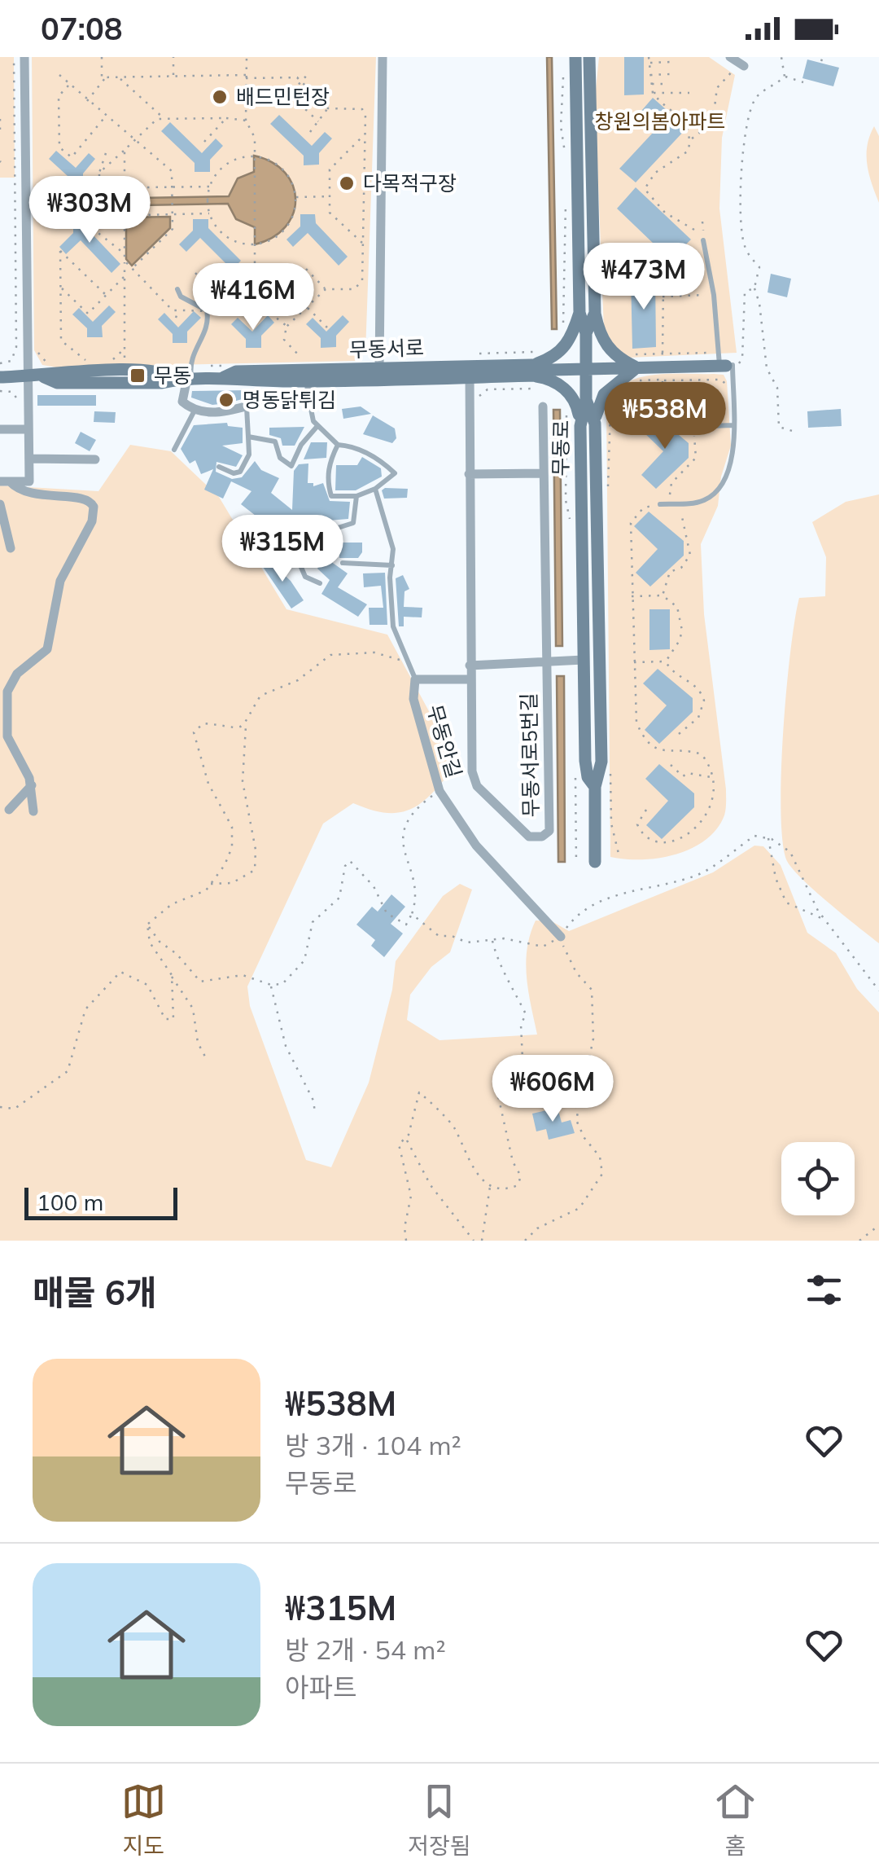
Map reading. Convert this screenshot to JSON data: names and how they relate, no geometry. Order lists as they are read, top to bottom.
{
  "streets": {
    "main road": ["무동서로", "무동로"],
    "street": ["무동안길", "무동서로5번길"]
  },
  "crossings": [
    ["무동서로", "무동서로5번길"]
  ],
  "parks": ["창원의봄아파트"],
  "places": {
    "other": ["배드민턴장", "다목적구장", "명동닭튀김"],
    "transit": ["무동"]
  },
  "scale_bar": "100 m",
  "page": {
    "status": "07:08",
    "price": [
      "₩303M",
      "₩473M",
      "₩416M",
      "₩538M",
      "₩315M",
      "₩606M"
    ],
    "scale": "100 m",
    "heading": "매물 6개",
    "list": [
      {
        "name": "₩538M",
        "note": "방 3개 · 104 m² · 무동로"
      },
      {
        "name": "₩315M",
        "note": "방 2개 · 54 m² · 아파트"
      }
    ],
    "tabs": ["지도", "저장됨", "홈"]
  }
}
